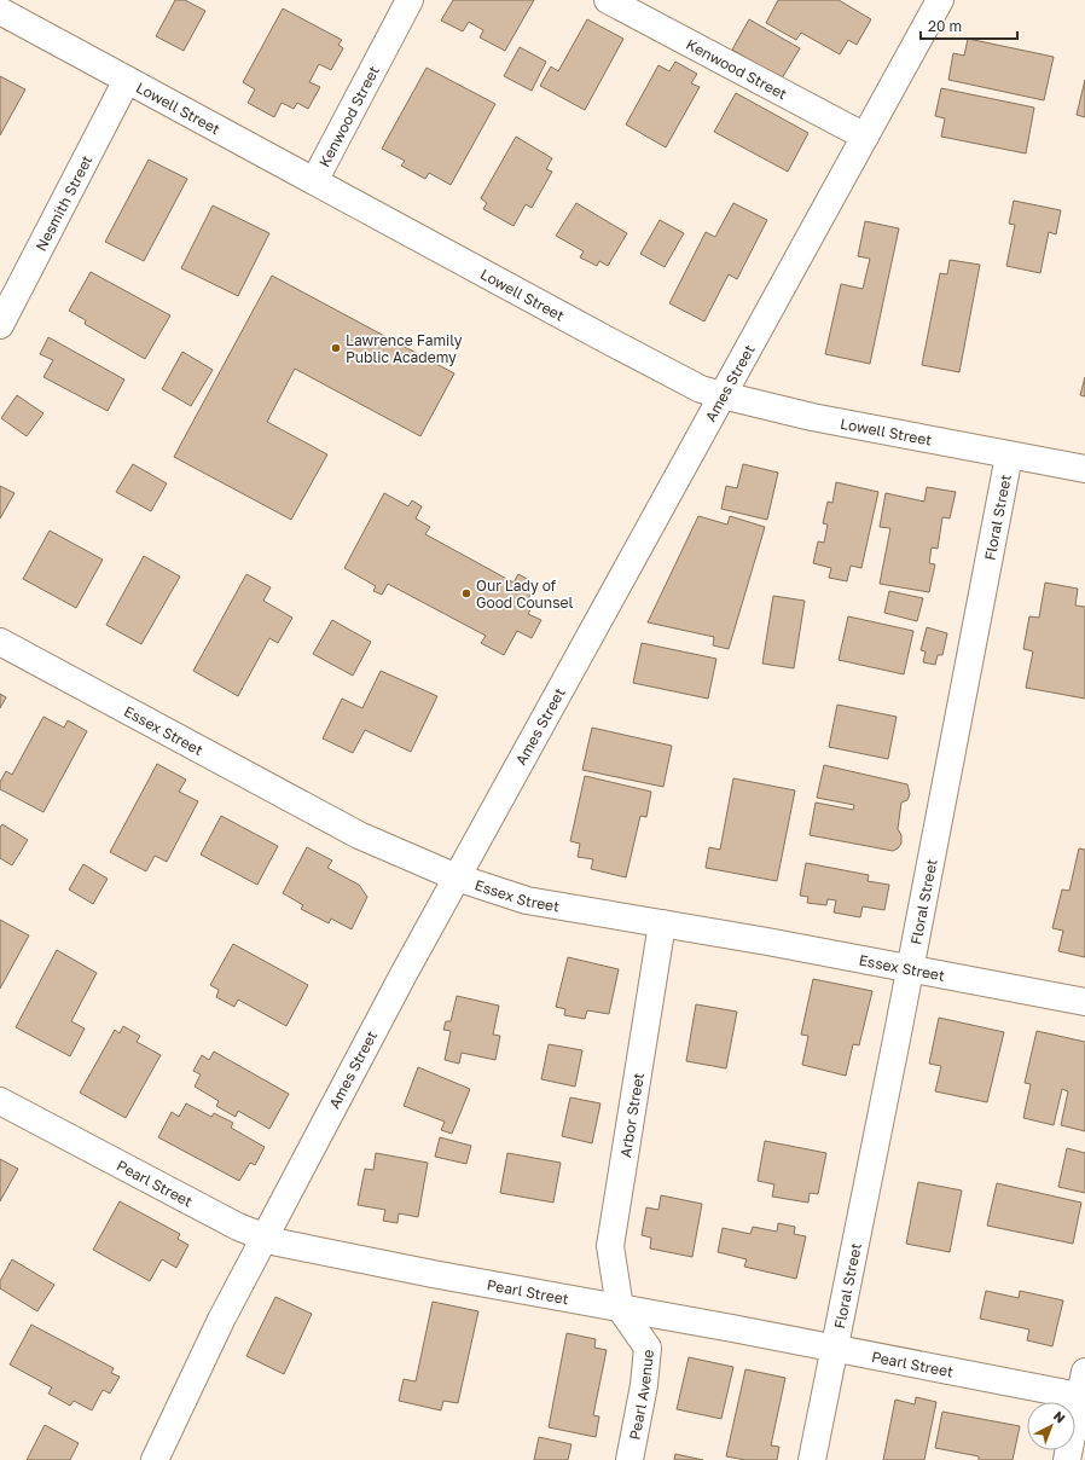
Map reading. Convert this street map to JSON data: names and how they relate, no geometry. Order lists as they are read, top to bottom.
{
  "streets": {
    "street": [
      "Kenwood Street",
      "Lowell Street",
      "Nesmith Street",
      "Ames Street",
      "Floral Street",
      "Essex Street",
      "Arbor Street",
      "Pearl Street",
      "Pearl Avenue"
    ]
  },
  "crossings": [
    ["Kenwood Street", "Lowell Street"],
    ["Kenwood Street", "Ames Street"],
    ["Lowell Street", "Nesmith Street"],
    ["Lowell Street", "Ames Street"],
    ["Lowell Street", "Floral Street"],
    ["Ames Street", "Essex Street"],
    ["Ames Street", "Pearl Street"],
    ["Floral Street", "Essex Street"],
    ["Floral Street", "Pearl Street"],
    ["Essex Street", "Arbor Street"],
    ["Arbor Street", "Pearl Street"],
    ["Arbor Street", "Pearl Avenue"],
    ["Pearl Street", "Pearl Avenue"]
  ],
  "places": ["Lawrence Family Public Academy", "Our Lady of Good Counsel"],
  "scale_bar": "20 m",
  "north": "top right"
}
